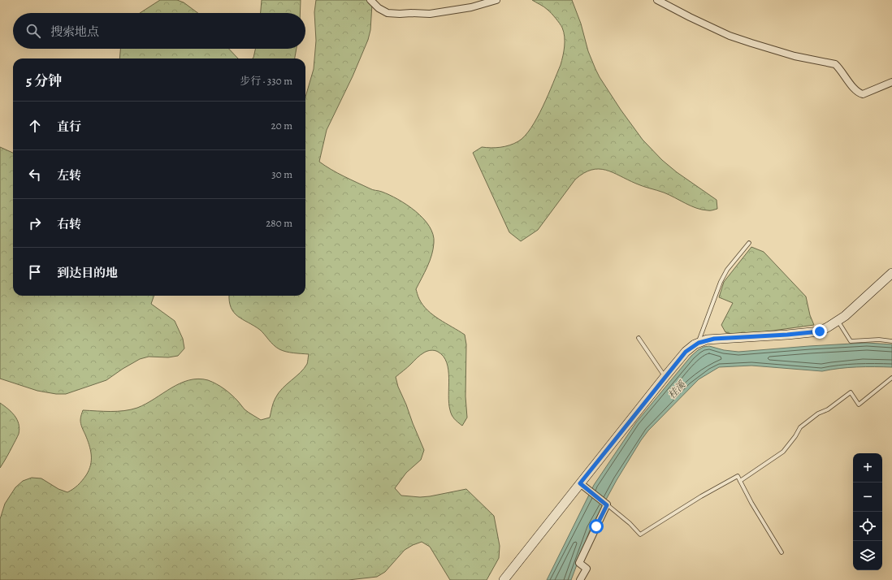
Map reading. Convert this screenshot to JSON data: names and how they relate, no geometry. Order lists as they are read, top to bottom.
{
  "water": ["桂溪"],
  "page": {
    "search": "搜索地点",
    "heading": ["5 分钟", "步行 · 330 m"],
    "list": [
      ["直行", "20 m"],
      ["左转", "30 m"],
      ["右转", "280 m"],
      "到达目的地"
    ],
    "map_buttons": ["+", "−"]
  }
}
